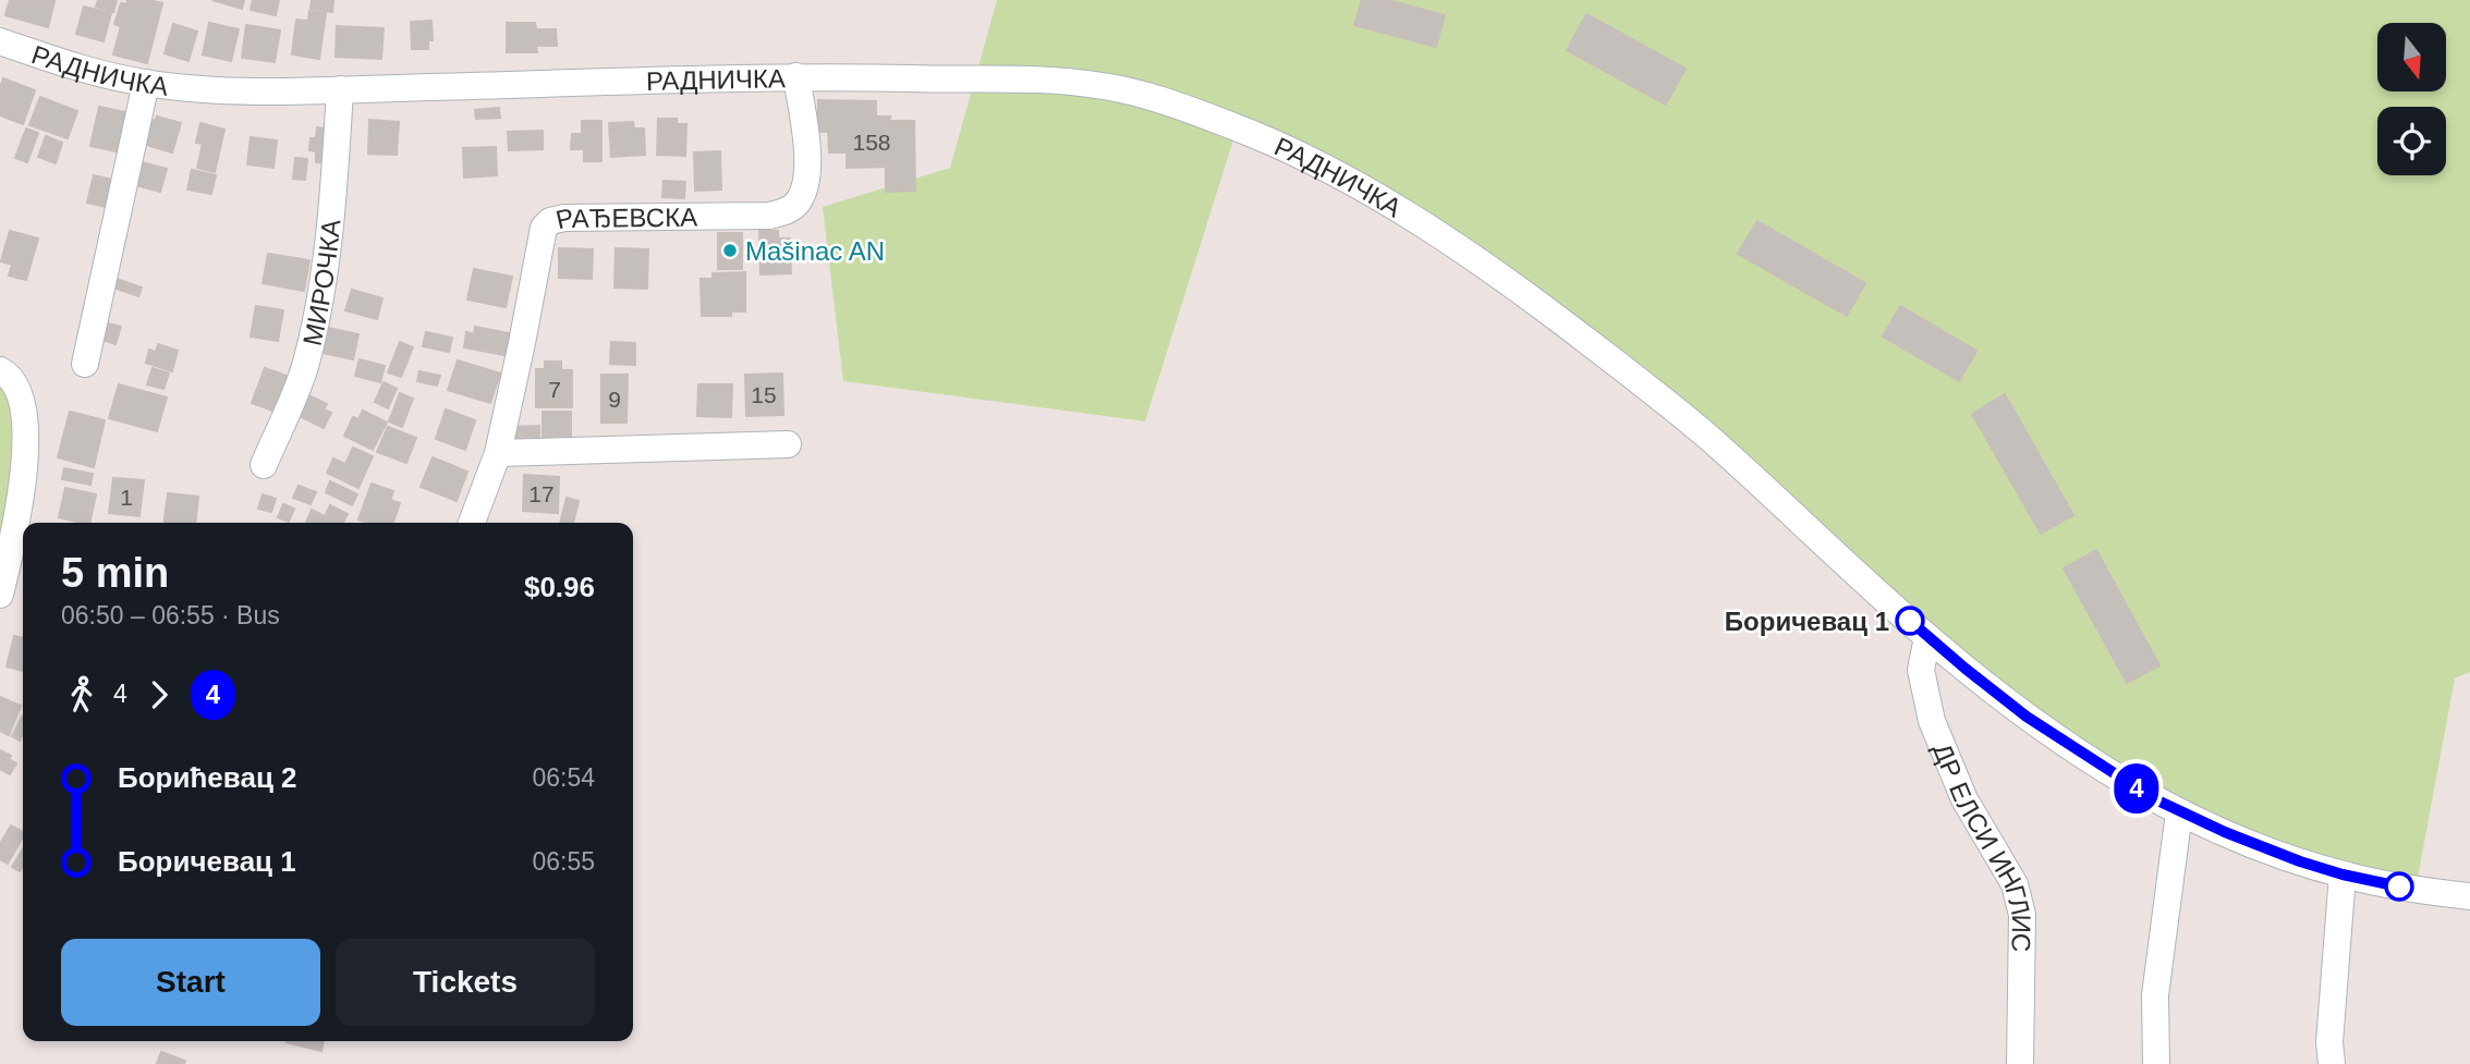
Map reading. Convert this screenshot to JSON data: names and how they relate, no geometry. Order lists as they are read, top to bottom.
{
  "streets": {
    "street": [
      "РАДНИЧКА",
      "РАЂЕВСКА",
      "МИРОЧКА",
      "ДР ЕЛСИ ИНГЛИС"
    ]
  },
  "crossings": [
    ["РАДНИЧКА", "РАЂЕВСКА"],
    ["РАДНИЧКА", "МИРОЧКА"],
    ["РАДНИЧКА", "ДР ЕЛСИ ИНГЛИС"]
  ],
  "places": ["Mašinac AN", "Боричевац 1"],
  "lines": ["bus line 4"],
  "house_numbers": [
    "158",
    "7",
    "15",
    "9",
    "17",
    "1"
  ],
  "north": "bottom",
  "page": {
    "on_map": "4",
    "heading": ["5 min", "06:50 – 06:55 · Bus", "$0.96"],
    "legs": ["4", "4"],
    "list": [
      {
        "name": "Борићевац 2",
        "value": "06:54"
      },
      {
        "name": "Боричевац 1",
        "value": "06:55"
      }
    ],
    "buttons": ["Start", "Tickets"]
  }
}
